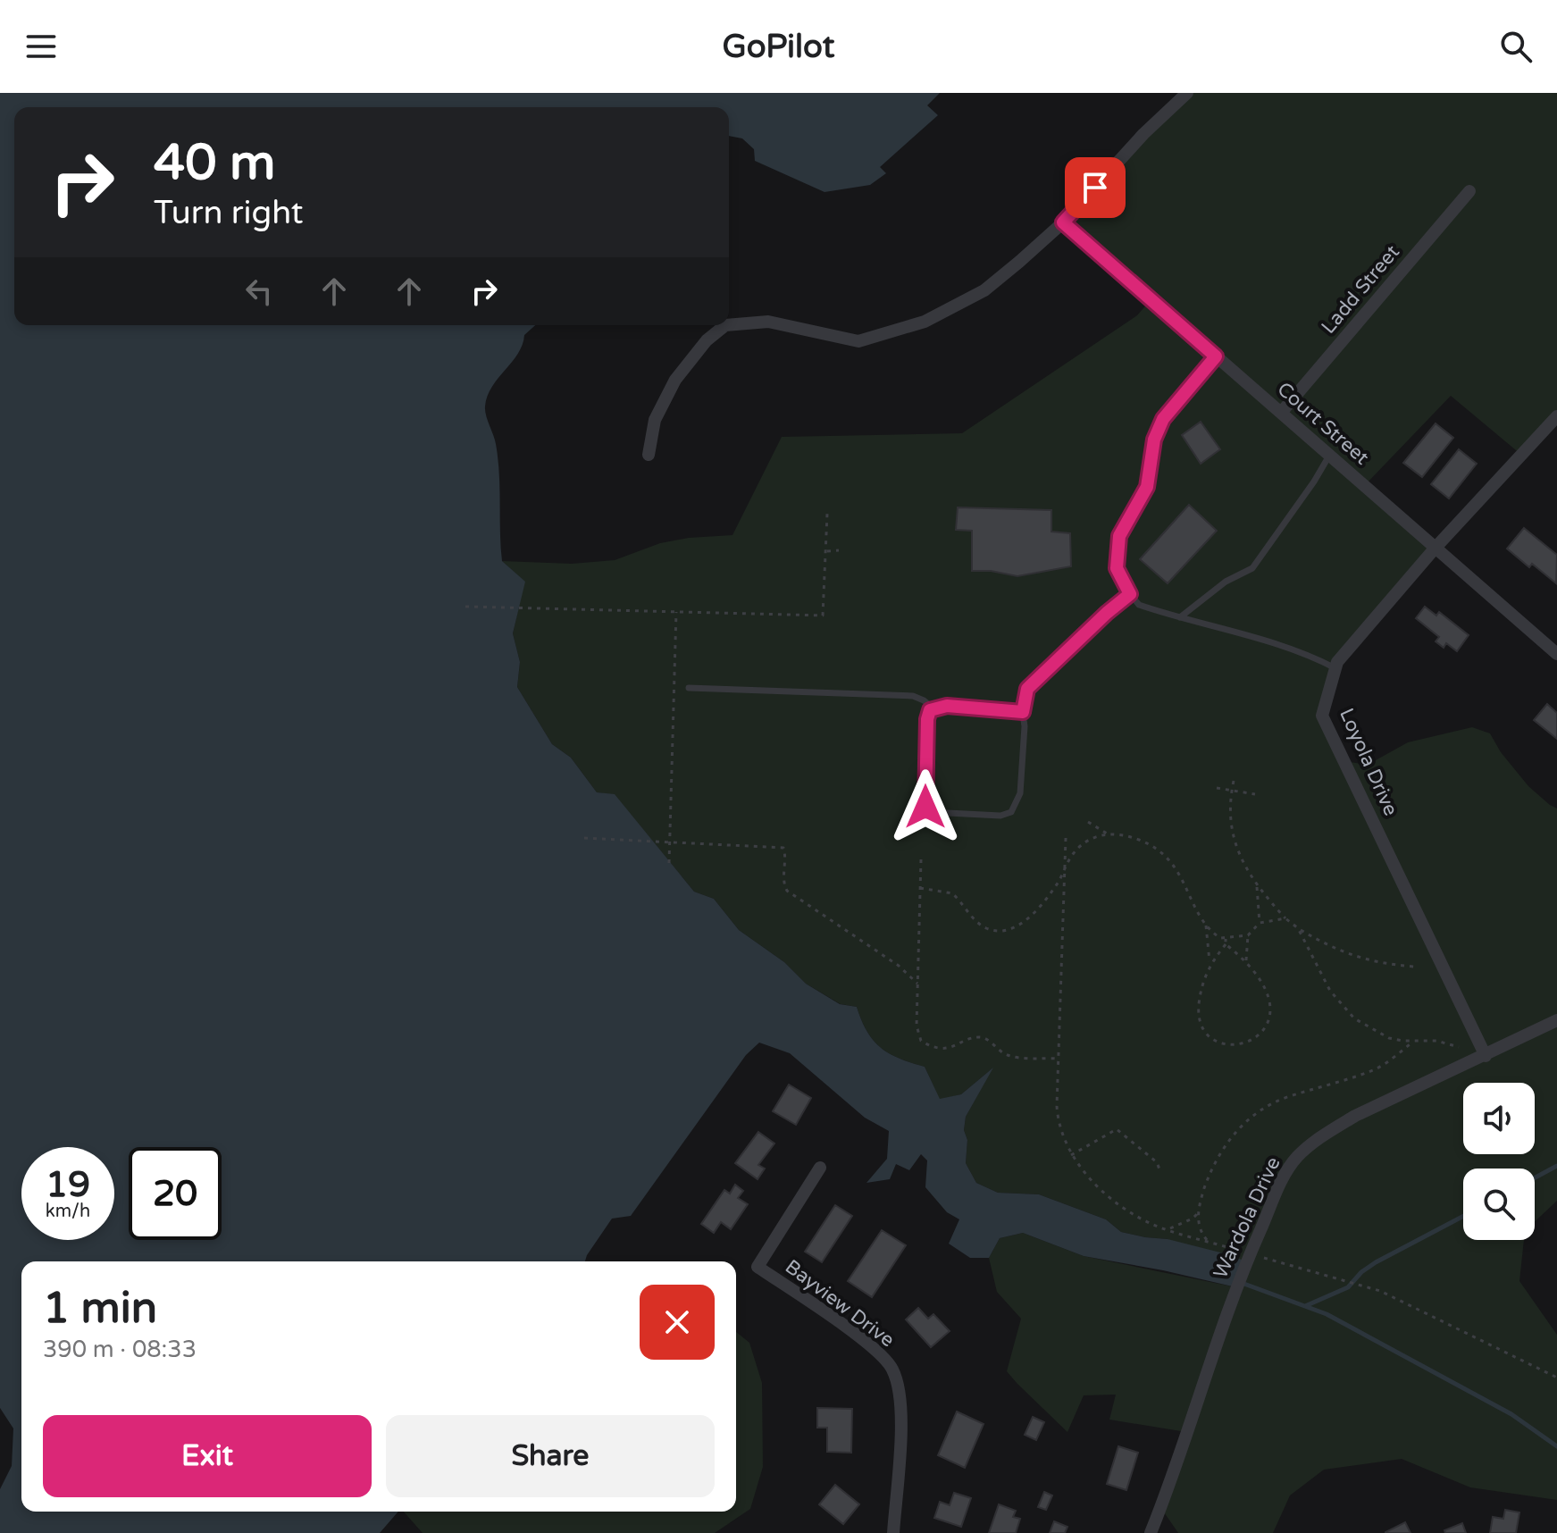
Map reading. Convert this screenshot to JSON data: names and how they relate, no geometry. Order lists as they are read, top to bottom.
{
  "streets": {
    "street": [
      "Ladd Street",
      "Court Street",
      "Loyola Drive",
      "Wardola Drive",
      "Bayview Drive"
    ]
  },
  "crossings": [
    ["Ladd Street", "Court Street"],
    ["Court Street", "Loyola Drive"],
    ["Loyola Drive", "Wardola Drive"]
  ],
  "page": {
    "header": "GoPilot",
    "turn": ["40 m", "Turn right"],
    "speed": "19 km/h",
    "limit": "20",
    "heading": ["1 min", "390 m · 08:33"],
    "buttons": ["Exit", "Share"]
  }
}
